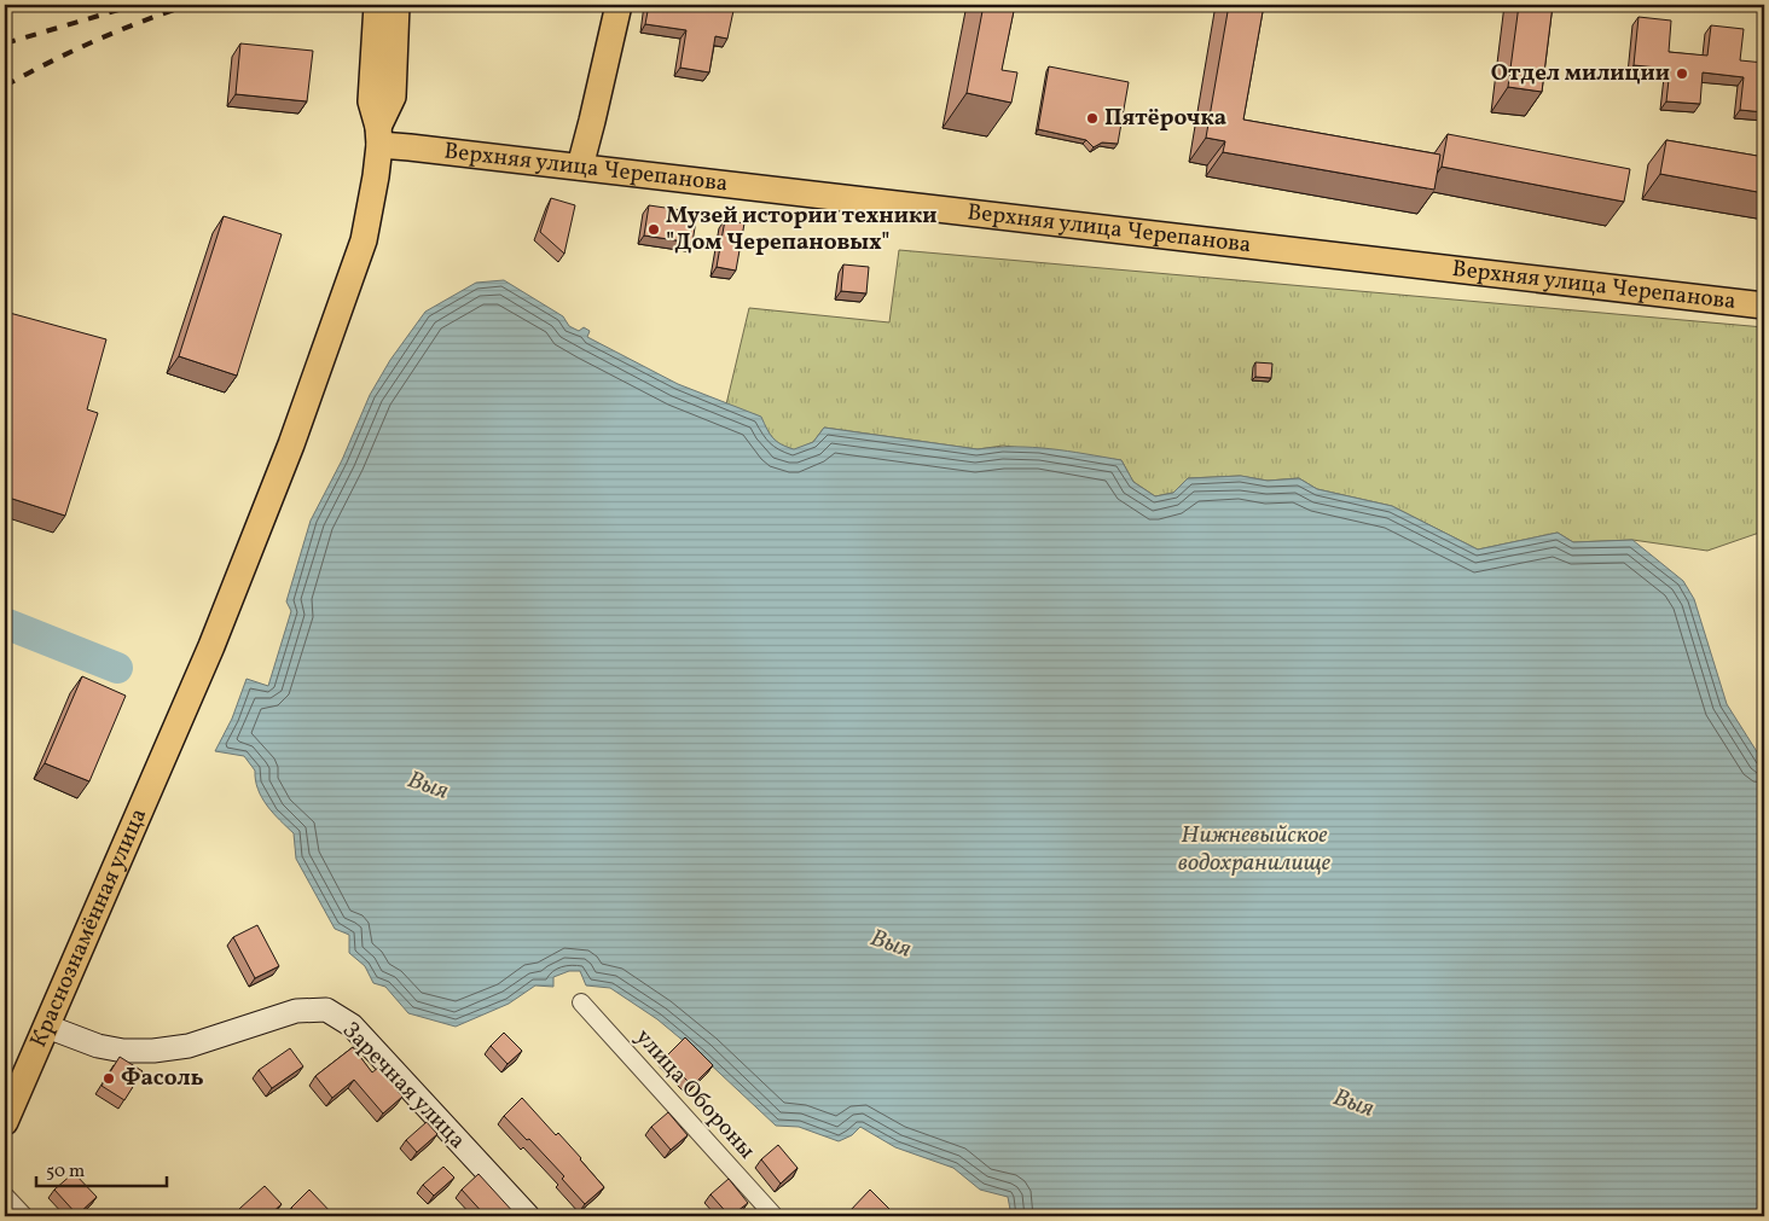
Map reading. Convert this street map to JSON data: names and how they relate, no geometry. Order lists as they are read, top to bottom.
{
  "streets": {
    "main road": ["Верхняя улица Черепанова", "Краснознамённая улица"],
    "street": ["Заречная улица", "улица Обороны"]
  },
  "crossings": [
    ["Верхняя улица Черепанова", "Краснознамённая улица"],
    ["Краснознамённая улица", "Заречная улица"]
  ],
  "water": ["Выя", "Нижневыйское водохранилище"],
  "places": [
    "Отдел милиции",
    "Пятёрочка",
    "Музей истории техники \"Дом Черепановых\"",
    "Фасоль"
  ],
  "scale_bar": "50 m"
}
